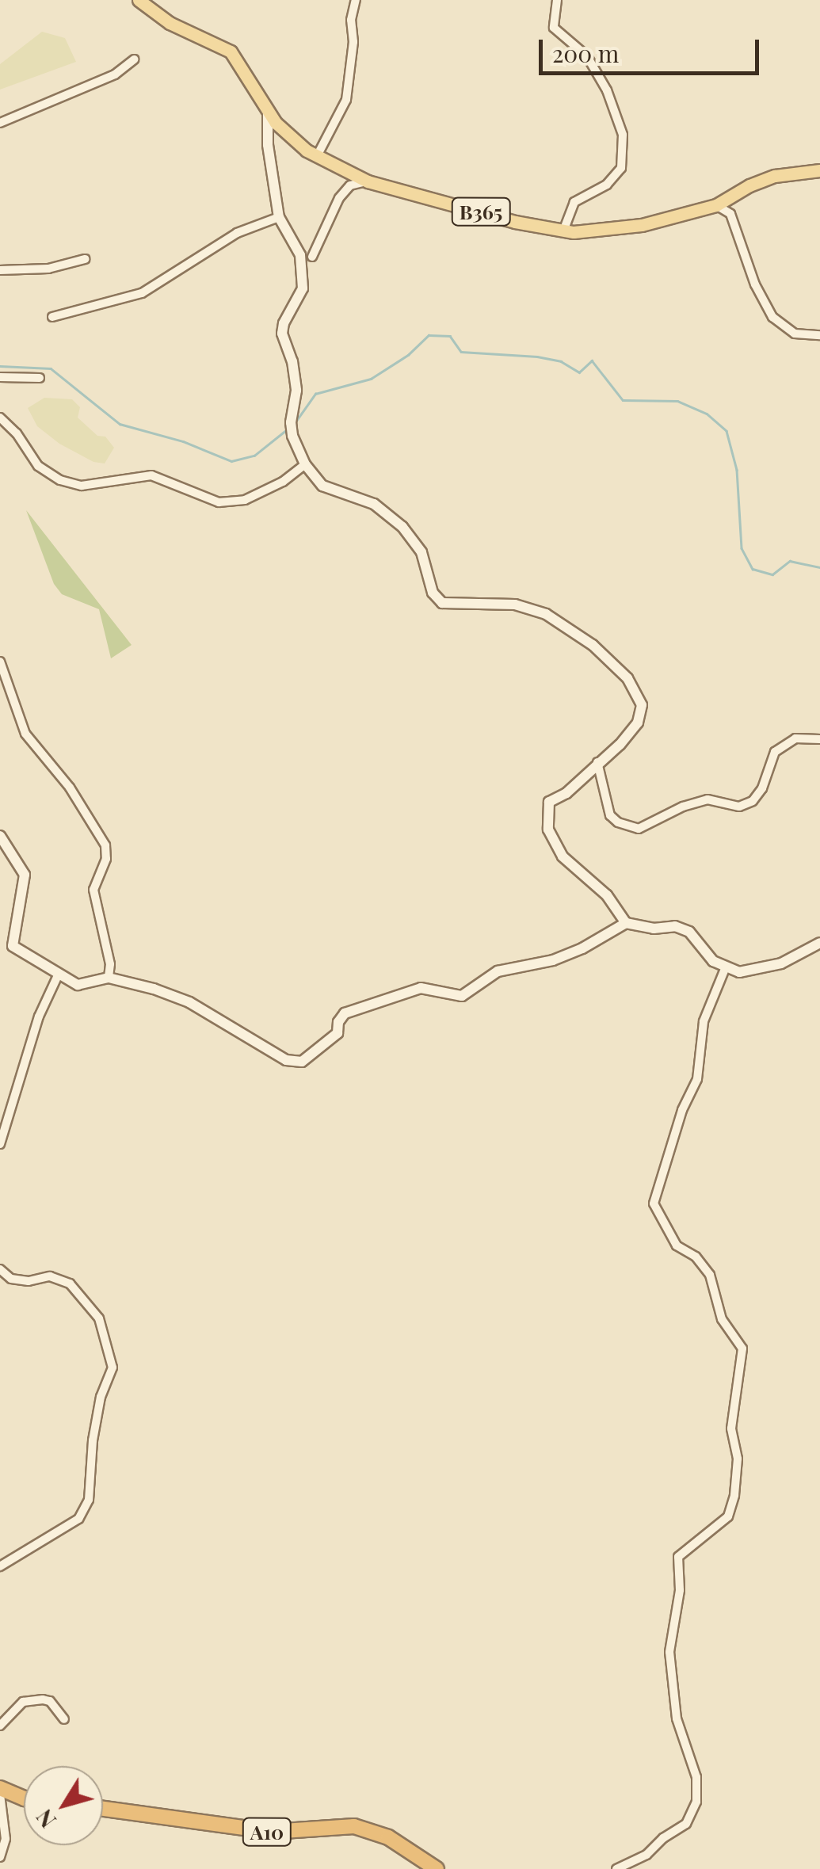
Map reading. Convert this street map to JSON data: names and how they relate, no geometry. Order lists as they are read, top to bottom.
{
  "streets": {
    "highway": ["A10"],
    "main road": ["B365"]
  },
  "scale_bar": "200 m",
  "north": "bottom left"
}
